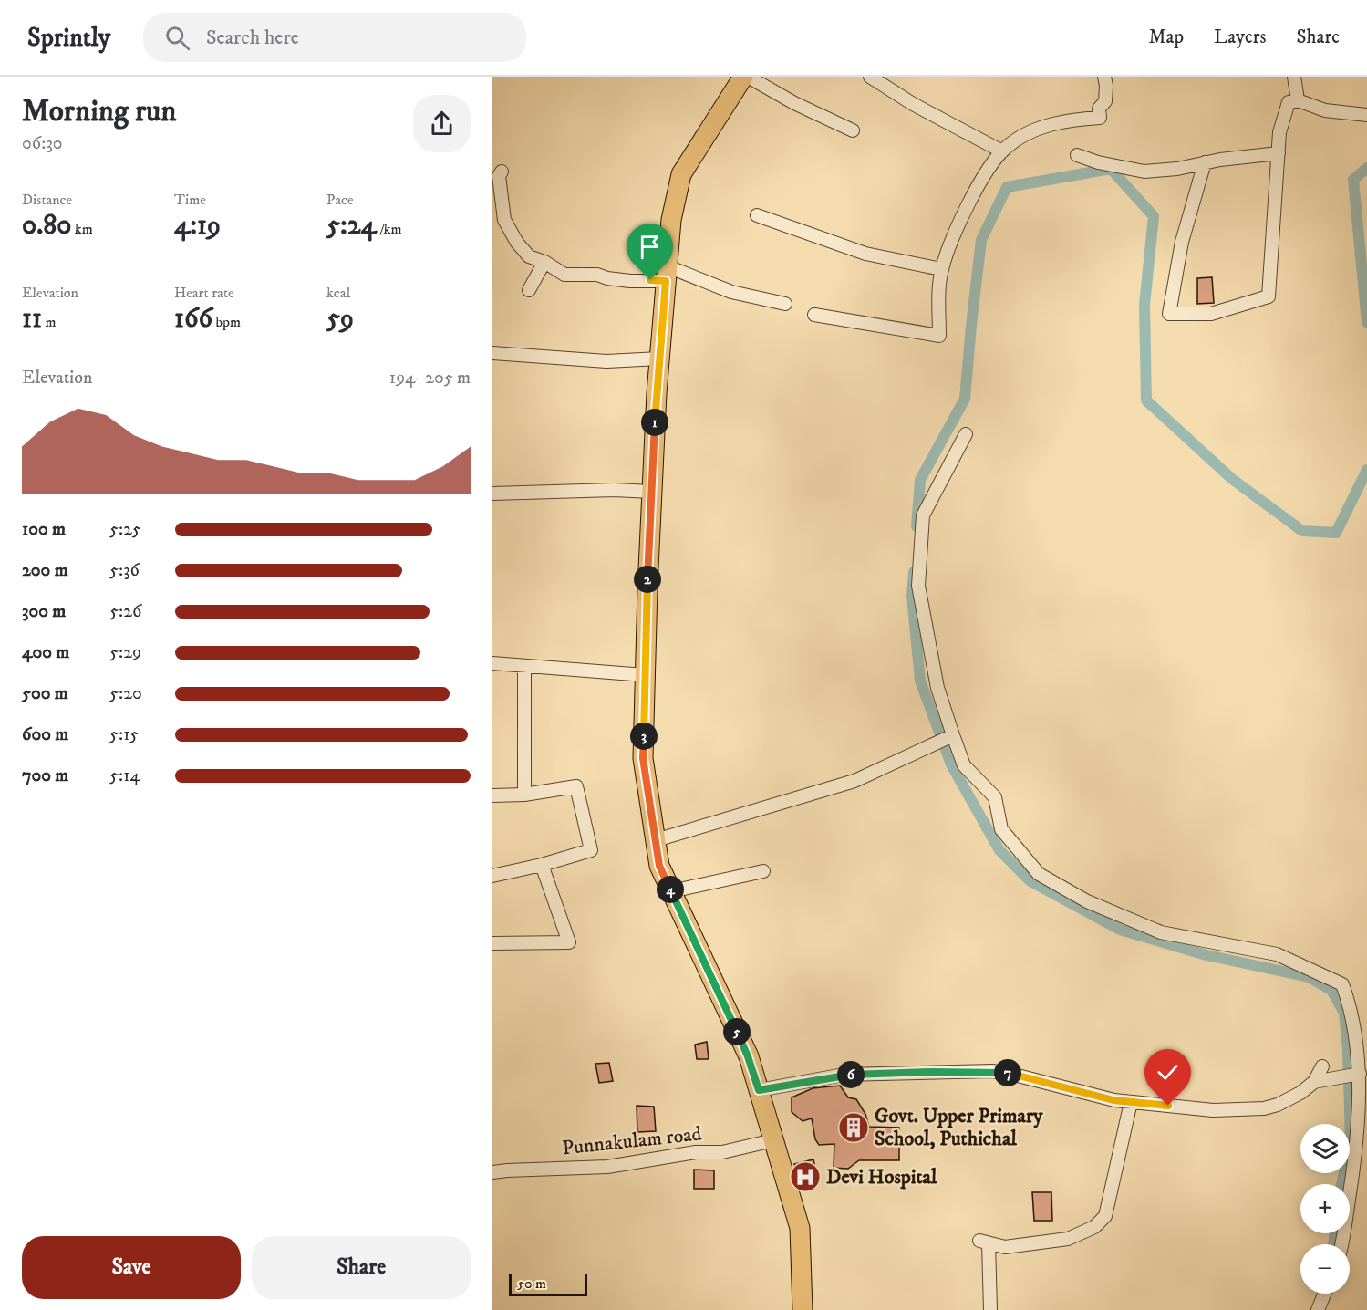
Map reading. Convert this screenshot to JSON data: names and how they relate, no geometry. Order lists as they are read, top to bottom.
{
  "streets": {
    "street": ["Punnakulam road"]
  },
  "places": {
    "building": ["Govt. Upper Primary School, Puthichal"],
    "hospital": ["Devi Hospital"]
  },
  "scale_bar": "50 m",
  "page": {
    "header": "Sprintly",
    "search": "Search here",
    "nav": ["Map", "Layers", "Share"],
    "heading": ["Morning run", "06:30"],
    "stats": [
      ["Distance", "0.80 km"],
      ["Time", "4:19"],
      ["Pace", "5:24 /km"],
      ["Elevation", "11 m"],
      ["Heart rate", "166 bpm"],
      ["kcal", "59"]
    ],
    "chart": ["Elevation", "194–205 m"],
    "pins": [
      "1",
      "2",
      "3",
      "4",
      "5",
      "7",
      "6"
    ],
    "list": [
      {
        "name": "100 m",
        "note": "5:25"
      },
      {
        "name": "200 m",
        "note": "5:36"
      },
      {
        "name": "300 m",
        "note": "5:26"
      },
      {
        "name": "400 m",
        "note": "5:29"
      },
      {
        "name": "500 m",
        "note": "5:20"
      },
      {
        "name": "600 m",
        "note": "5:15"
      },
      {
        "name": "700 m",
        "note": "5:14"
      }
    ],
    "map_buttons": ["+", "−"],
    "buttons": ["Save", "Share"],
    "scale": "50 m"
  }
}
